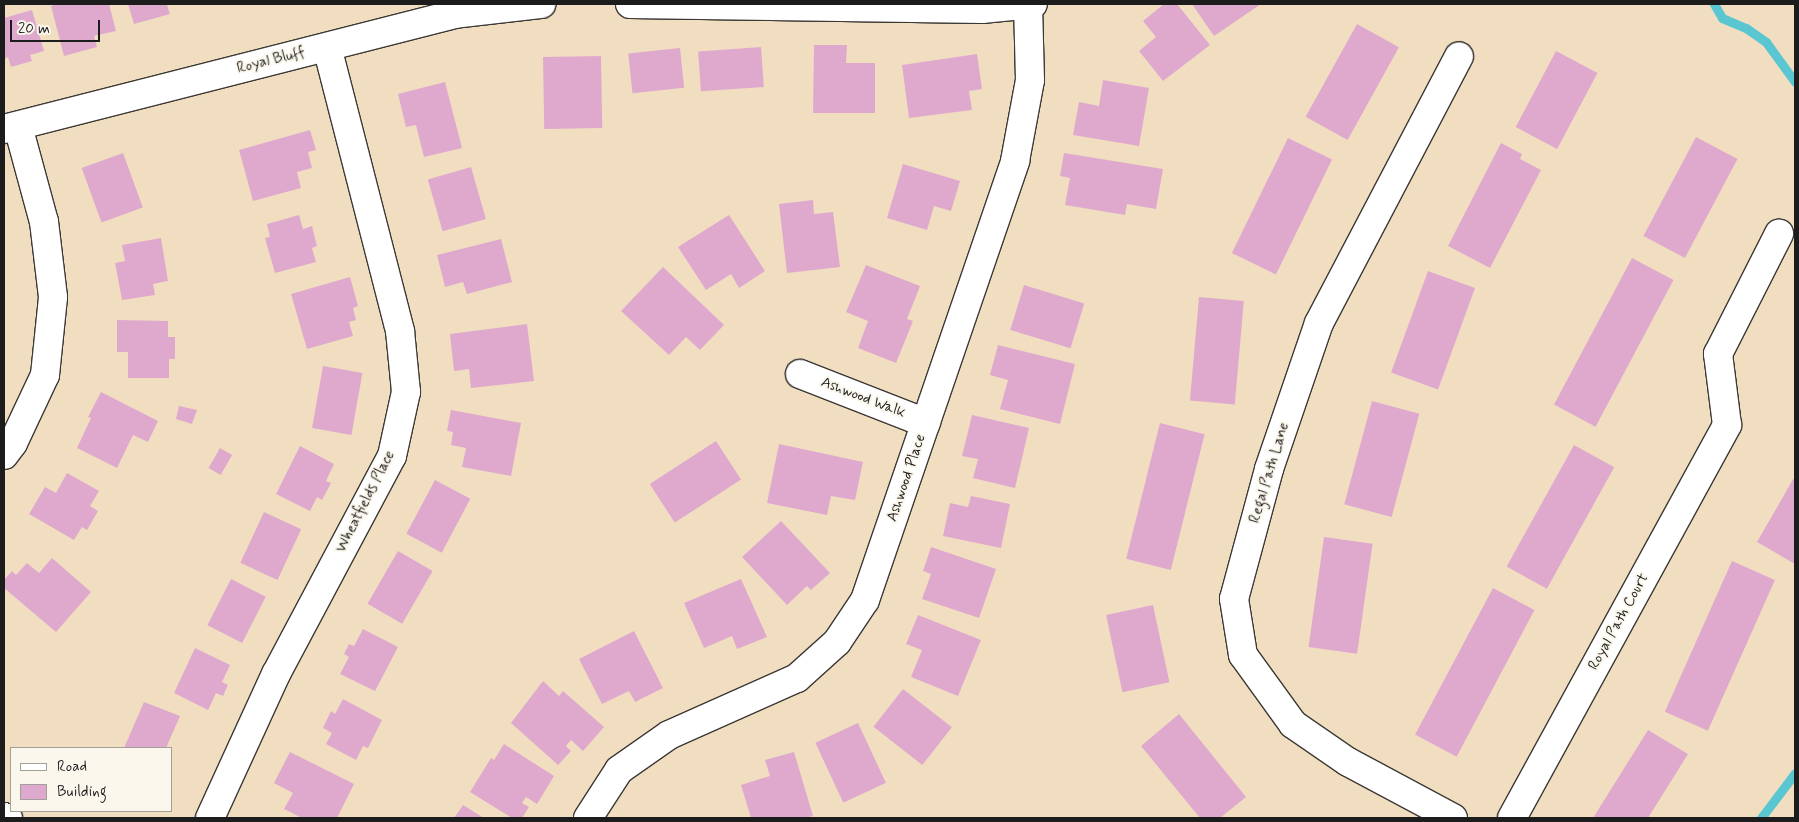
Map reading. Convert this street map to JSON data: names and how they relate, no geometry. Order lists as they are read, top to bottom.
{
  "streets": {
    "street": [
      "Royal Bluff",
      "Ashwood Walk",
      "Regal Path Lane",
      "Ashwood Place",
      "Wheatfields Place",
      "Royal Path Court"
    ]
  },
  "crossings": [
    ["Royal Bluff", "Wheatfields Place"],
    ["Ashwood Walk", "Ashwood Place"]
  ],
  "legend": ["Road", "Building"],
  "scale_bar": "20 m"
}
